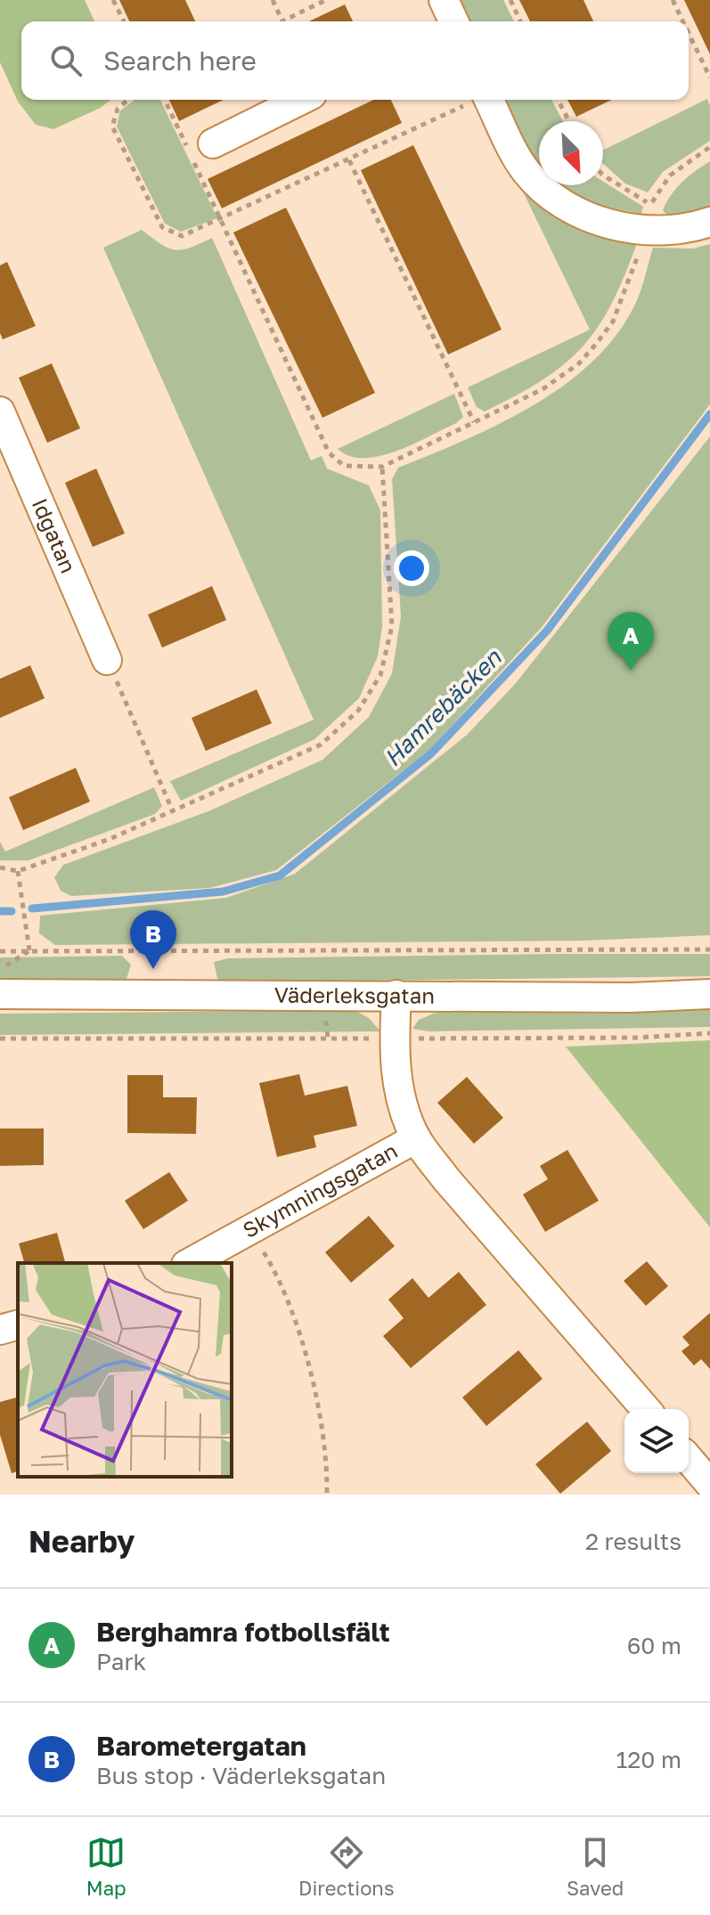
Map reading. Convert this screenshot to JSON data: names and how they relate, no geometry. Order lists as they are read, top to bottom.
{
  "streets": {
    "street": ["Idgatan", "Väderleksgatan", "Skymningsgatan"]
  },
  "water": ["Hamrebäcken"],
  "north": "bottom right",
  "page": {
    "search": "Search here",
    "pins": ["A", "B"],
    "heading": ["Nearby", "2 results"],
    "list": [
      {
        "mark": "A",
        "name": "Berghamra fotbollsfält",
        "note": "Park",
        "value": "60 m"
      },
      {
        "mark": "B",
        "name": "Barometergatan",
        "note": "Bus stop · Väderleksgatan",
        "value": "120 m"
      }
    ],
    "nav": ["Map", "Directions", "Saved"]
  }
}
